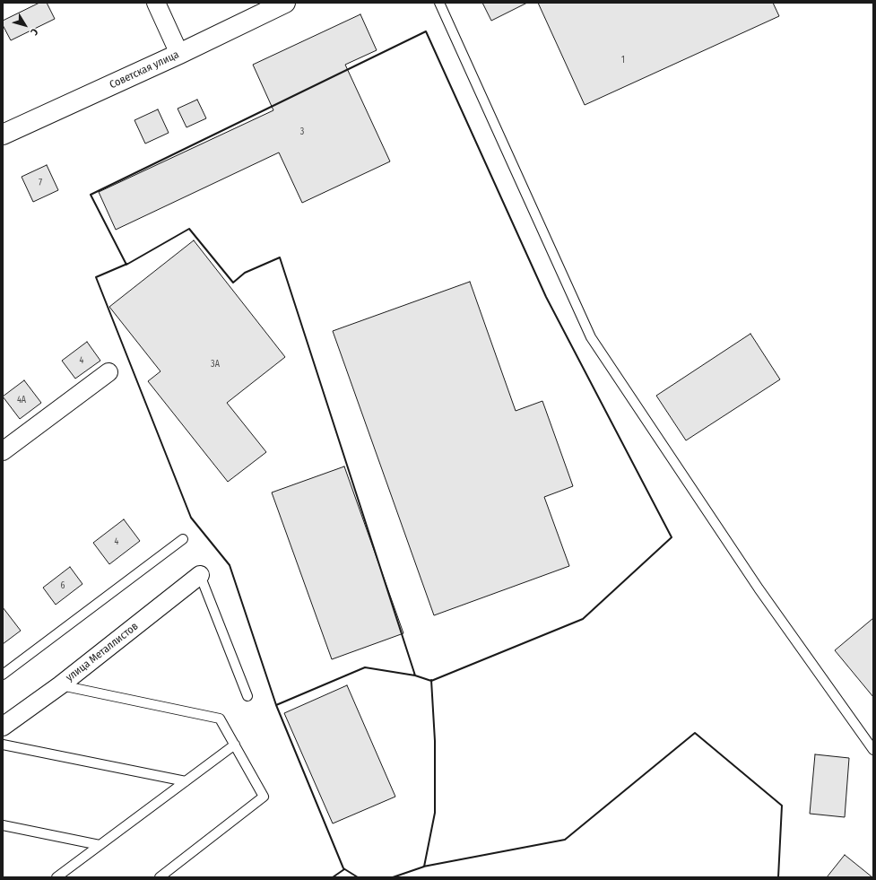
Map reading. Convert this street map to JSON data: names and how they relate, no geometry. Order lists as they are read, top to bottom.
{
  "streets": {
    "street": ["Советская улица", "улица Металлистов"]
  },
  "house_numbers": [
    "1",
    "3",
    "7",
    "4",
    "3А",
    "4А",
    "4",
    "6"
  ],
  "north": "bottom right"
}
